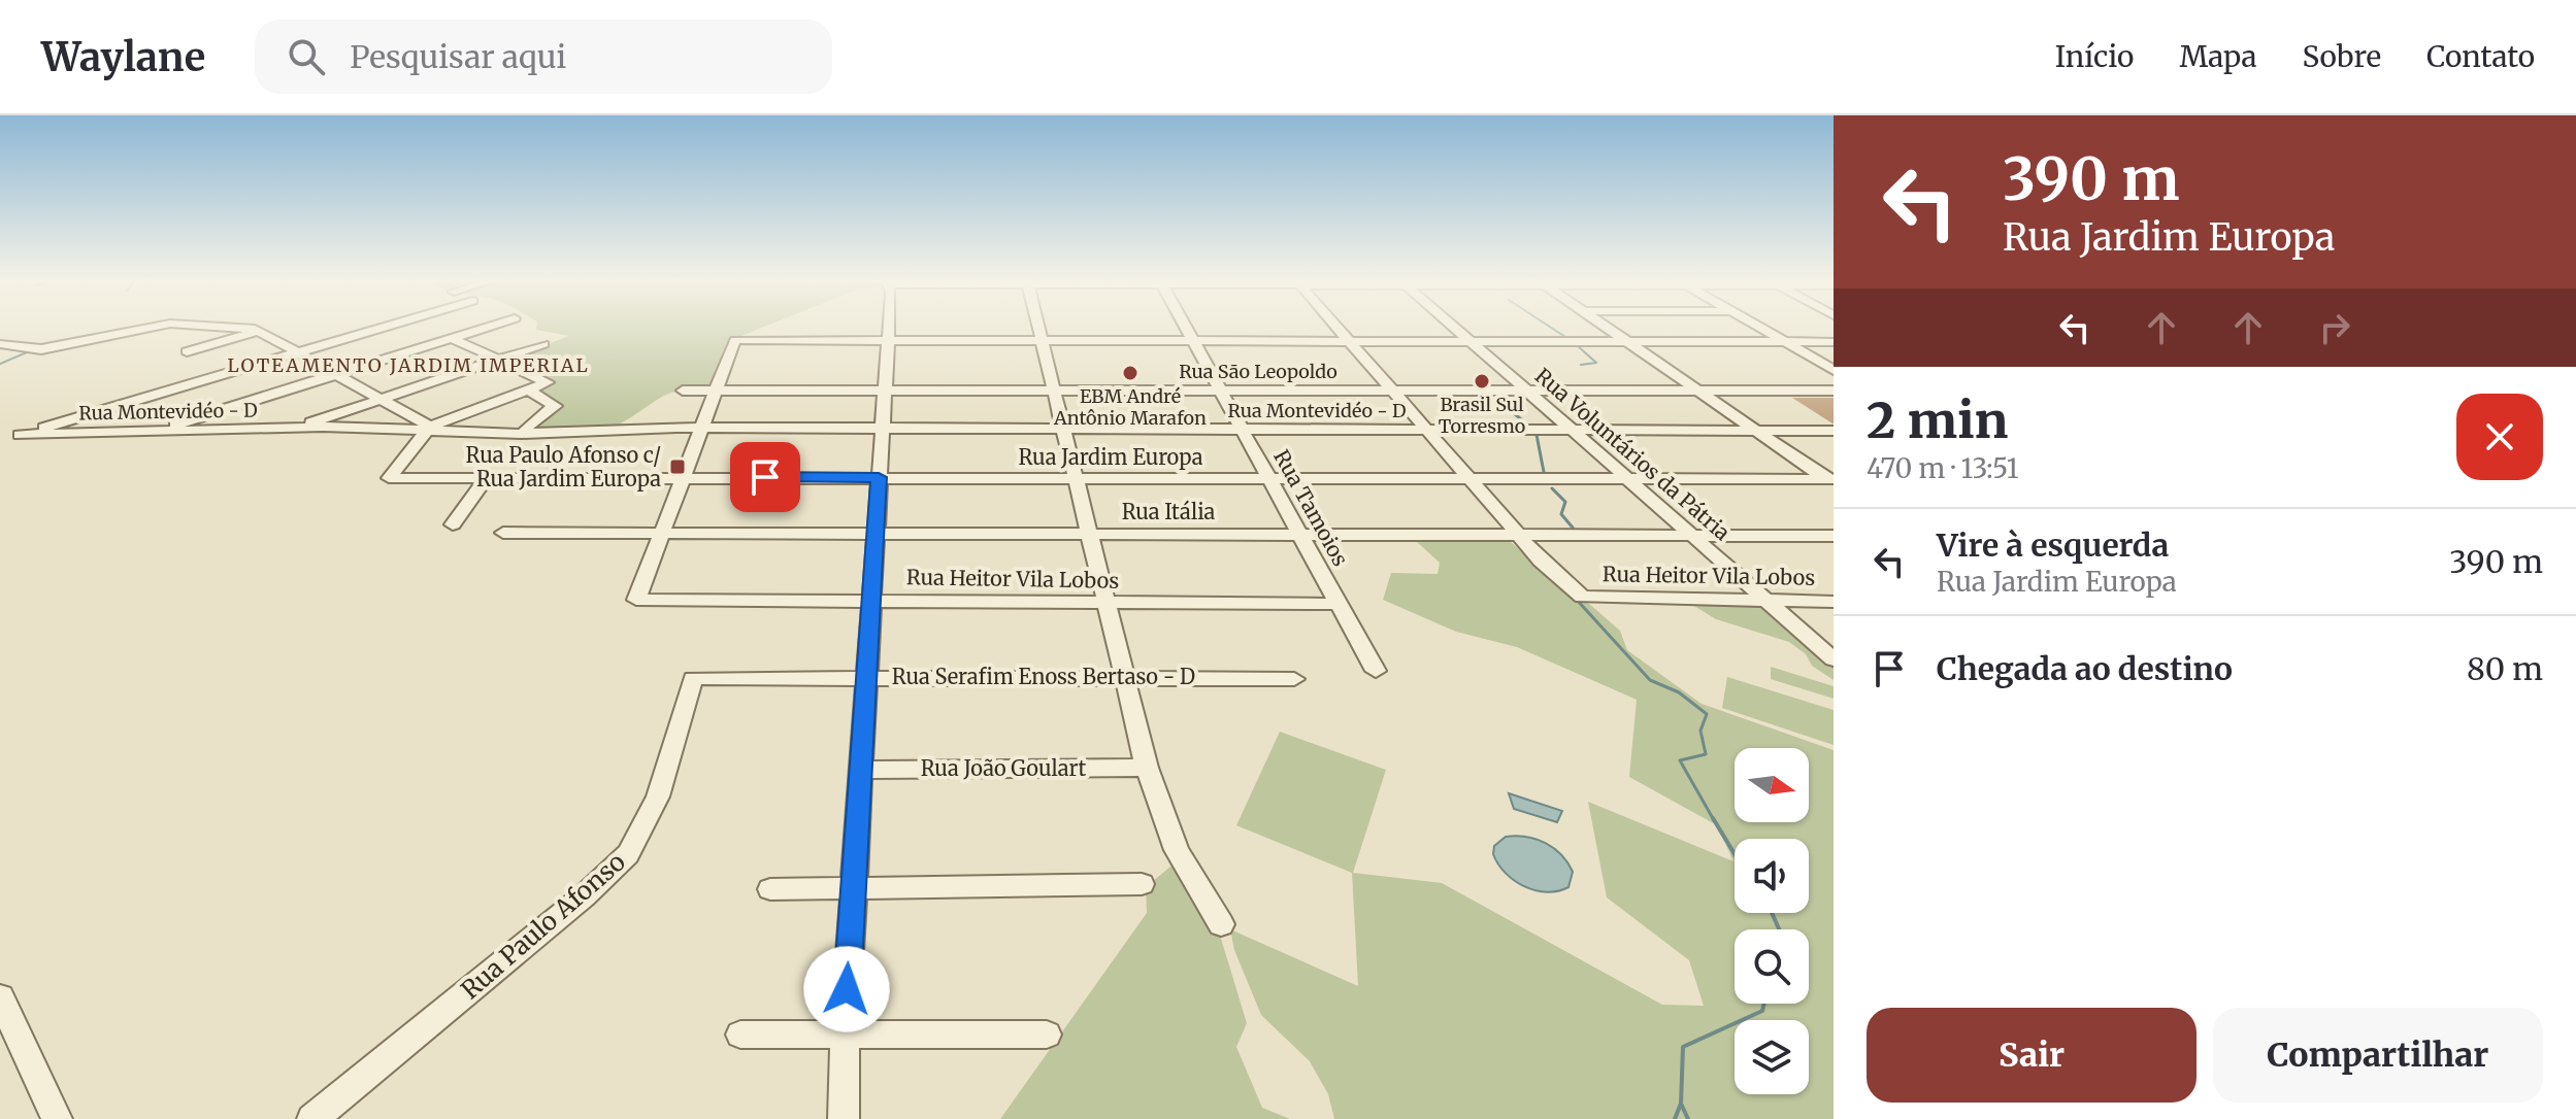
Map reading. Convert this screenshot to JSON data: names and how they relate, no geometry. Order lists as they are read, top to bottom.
{
  "streets": {
    "street": [
      "Rua São Leopoldo",
      "Rua Montevidéo - D",
      "Rua Voluntários da Pátria",
      "Rua Jardim Europa",
      "Rua Tamoios",
      "Rua Itália",
      "Rua Heitor Vila Lobos",
      "Rua Serafim Enoss Bertaso - D",
      "Rua João Goulart",
      "Rua Paulo Afonso"
    ]
  },
  "crossings": [
    ["Rua São Leopoldo", "Rua Voluntários da Pátria"],
    ["Rua São Leopoldo", "Rua Tamoios"],
    ["Rua Montevidéo - D", "Rua Voluntários da Pátria"],
    ["Rua Montevidéo - D", "Rua Jardim Europa"],
    ["Rua Montevidéo - D", "Rua Tamoios"],
    ["Rua Voluntários da Pátria", "Rua Jardim Europa"],
    ["Rua Voluntários da Pátria", "Rua Itália"],
    ["Rua Voluntários da Pátria", "Rua Heitor Vila Lobos"],
    ["Rua Jardim Europa", "Rua Tamoios"],
    ["Rua Tamoios", "Rua Itália"],
    ["Rua Tamoios", "Rua Heitor Vila Lobos"],
    ["Rua Itália", "Rua Heitor Vila Lobos"],
    ["Rua Serafim Enoss Bertaso - D", "Rua Paulo Afonso"]
  ],
  "districts": ["LOTEAMENTO JARDIM IMPERIAL"],
  "places": {
    "other": ["EBM André Antônio Marafon", "Brasil Sul Torresmo"],
    "transit": ["Rua Paulo Afonso c/ Rua Jardim Europa"]
  },
  "north": "right",
  "page": {
    "header": "Waylane",
    "search": "Pesquisar aqui",
    "nav": [
      "Início",
      "Mapa",
      "Sobre",
      "Contato"
    ],
    "turn": ["390 m", "Rua Jardim Europa"],
    "heading": ["2 min", "470 m · 13:51"],
    "list": [
      {
        "name": "Vire à esquerda",
        "note": "Rua Jardim Europa",
        "value": "390 m"
      },
      {
        "name": "Chegada ao destino",
        "value": "80 m"
      }
    ],
    "buttons": ["Sair", "Compartilhar"]
  }
}
